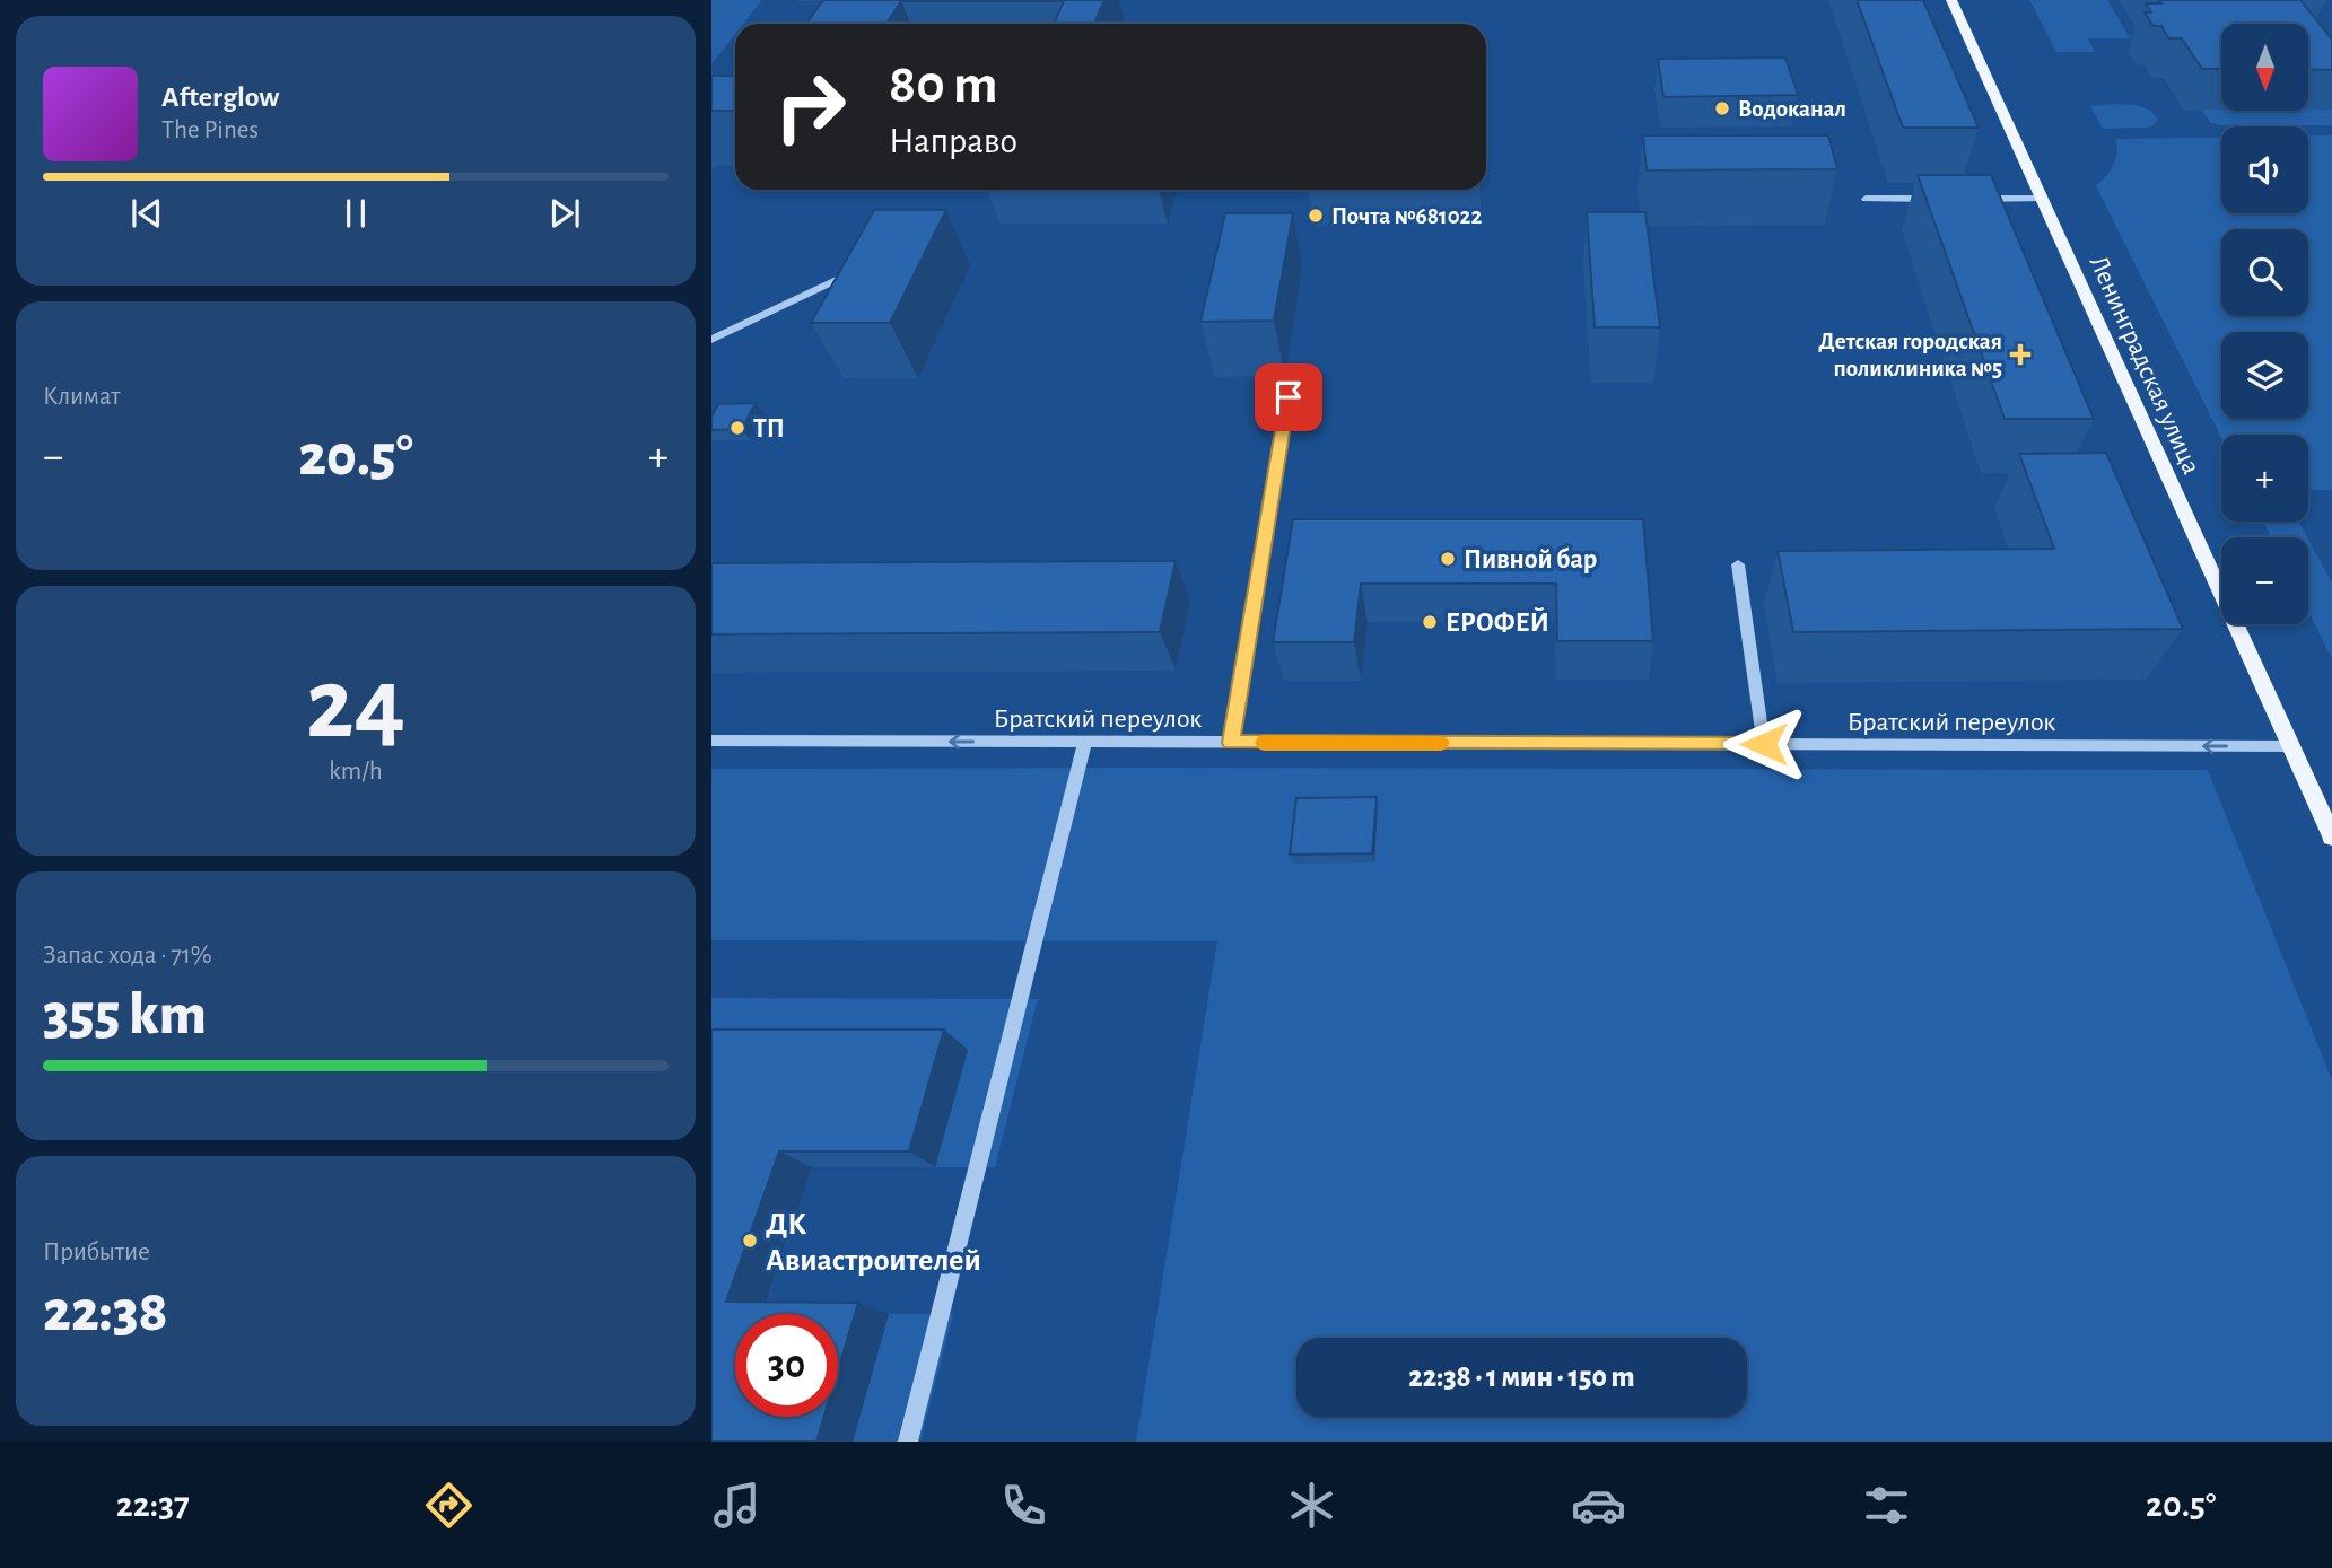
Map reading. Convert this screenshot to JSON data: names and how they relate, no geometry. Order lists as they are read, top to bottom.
{
  "streets": {
    "main road": ["Ленинградская улица"],
    "street": ["Братский переулок"]
  },
  "crossings": [
    ["Ленинградская улица", "Братский переулок"]
  ],
  "one_way": ["Братский переулок"],
  "places": {
    "other": [
      "Водоканал",
      "Почта №681022",
      "ТП",
      "Пивной бар",
      "ЕРОФЕЙ",
      "ДК Авиастроителей"
    ],
    "health": ["Детская городская поликлиника №5"]
  },
  "north": "bottom",
  "page": {
    "map_buttons": ["+", "−"],
    "turn": ["80 m", "Направо"],
    "song": ["Afterglow", "The Pines"],
    "tile": [
      "Климат",
      ["24", "km/h"],
      ["Запас хода · 71%", "355 km"],
      ["Прибытие", "22:38"]
    ],
    "heat": ["−", "20.5°", "+"],
    "limit": "30",
    "trip": "22:38 · 1 мин · 150 m",
    "tabs": ["22:37", "20.5°"]
  }
}
